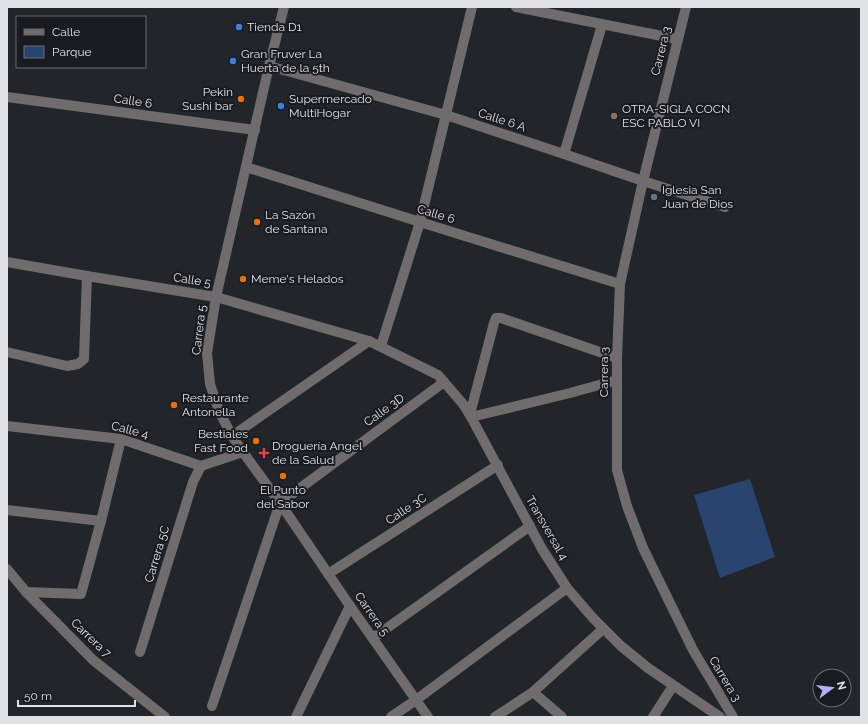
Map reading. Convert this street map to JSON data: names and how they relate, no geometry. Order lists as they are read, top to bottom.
{
  "streets": {
    "street": [
      "Carrera 3",
      "Calle 6",
      "Calle 6 A",
      "Calle 5",
      "Carrera 5",
      "Calle 3D",
      "Calle 4",
      "Calle 3C",
      "Transversal 4",
      "Carrera 5C",
      "Carrera 7"
    ]
  },
  "crossings": [
    ["Carrera 3", "Calle 6"],
    ["Carrera 3", "Calle 6 A"],
    ["Calle 6", "Carrera 5"],
    ["Calle 6 A", "Carrera 5"],
    ["Calle 5", "Carrera 5"],
    ["Calle 5", "Transversal 4"],
    ["Carrera 5", "Calle 3D"],
    ["Carrera 5", "Calle 3C"],
    ["Calle 3D", "Transversal 4"],
    ["Calle 4", "Carrera 5C"],
    ["Calle 3C", "Transversal 4"]
  ],
  "places": {
    "other": [
      "Tienda D1",
      "Gran Fruver La Huerta de la 5th",
      "Pekin Sushi bar",
      "Supermercado MultiHogar",
      "OTRA-SIGLA COCN ESC PABLO VI",
      "Iglesia San Juan de Dios",
      "La Sazón de Santana",
      "Meme's Helados",
      "Restaurante Antonella",
      "Bestiales Fast Food",
      "El Punto del Sabor"
    ],
    "health": ["Droguería Angel de la Salud"]
  },
  "legend": ["Calle", "Parque"],
  "scale_bar": "50 m",
  "north": "right"
}
